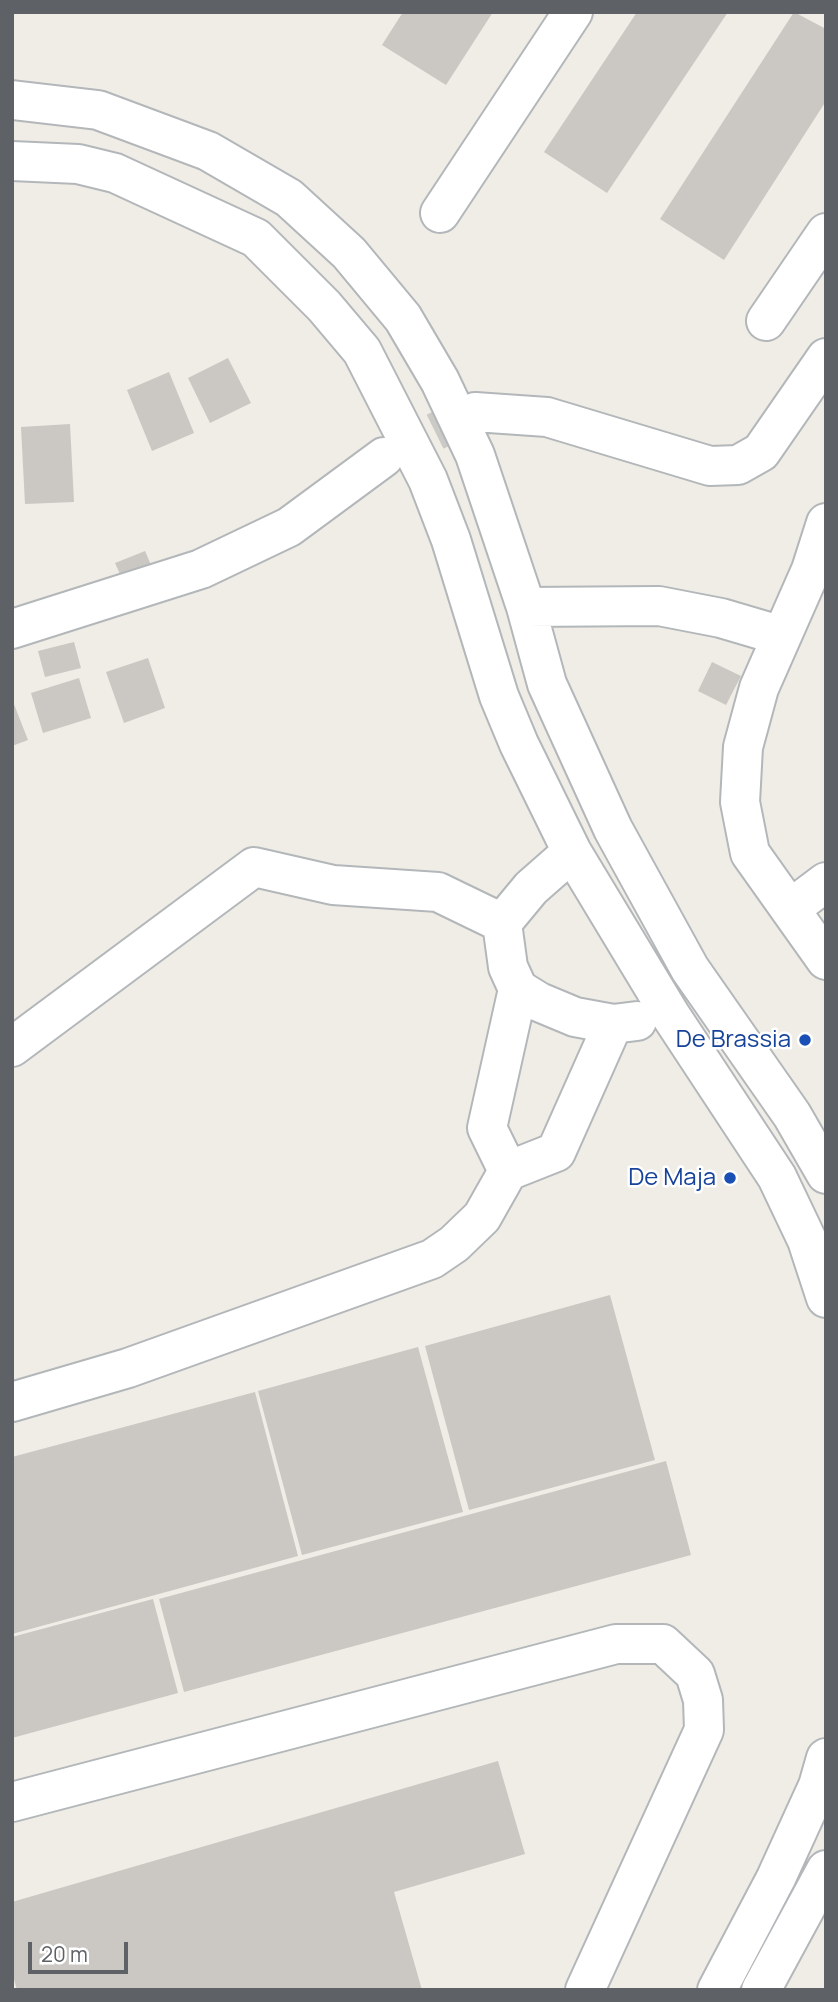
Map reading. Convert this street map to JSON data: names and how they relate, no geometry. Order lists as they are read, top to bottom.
{
  "places": ["De Brassia", "De Maja"],
  "scale_bar": "20 m"
}
